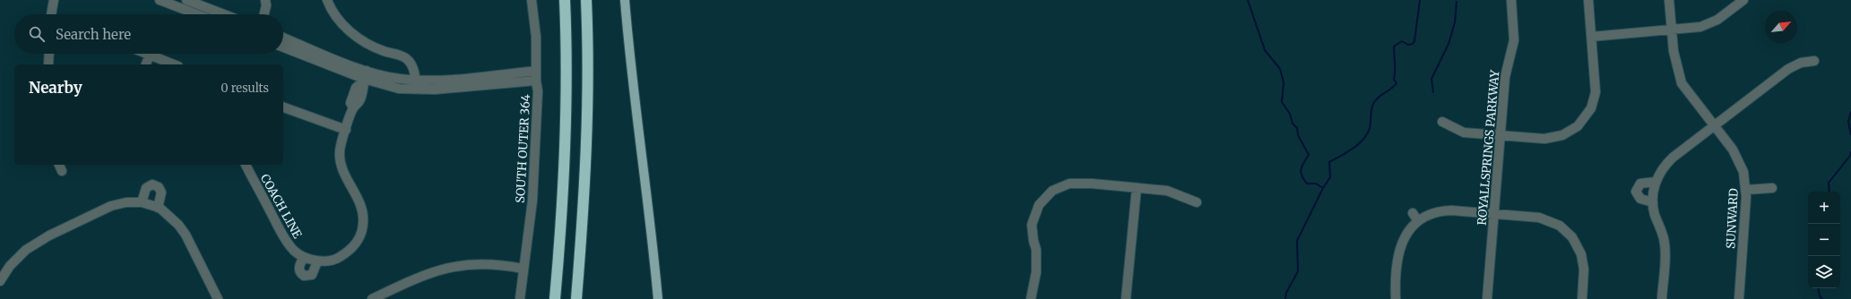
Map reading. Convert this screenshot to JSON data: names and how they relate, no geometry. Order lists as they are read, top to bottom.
{
  "streets": {
    "street": [
      "ROYALLSPRINGS PARKWAY",
      "SOUTH OUTER 364",
      "COACH LINE",
      "SUNWARD"
    ]
  },
  "north": "top right",
  "page": {
    "search": "Search here",
    "heading": ["Nearby", "0 results"],
    "map_buttons": ["+", "−"]
  }
}
